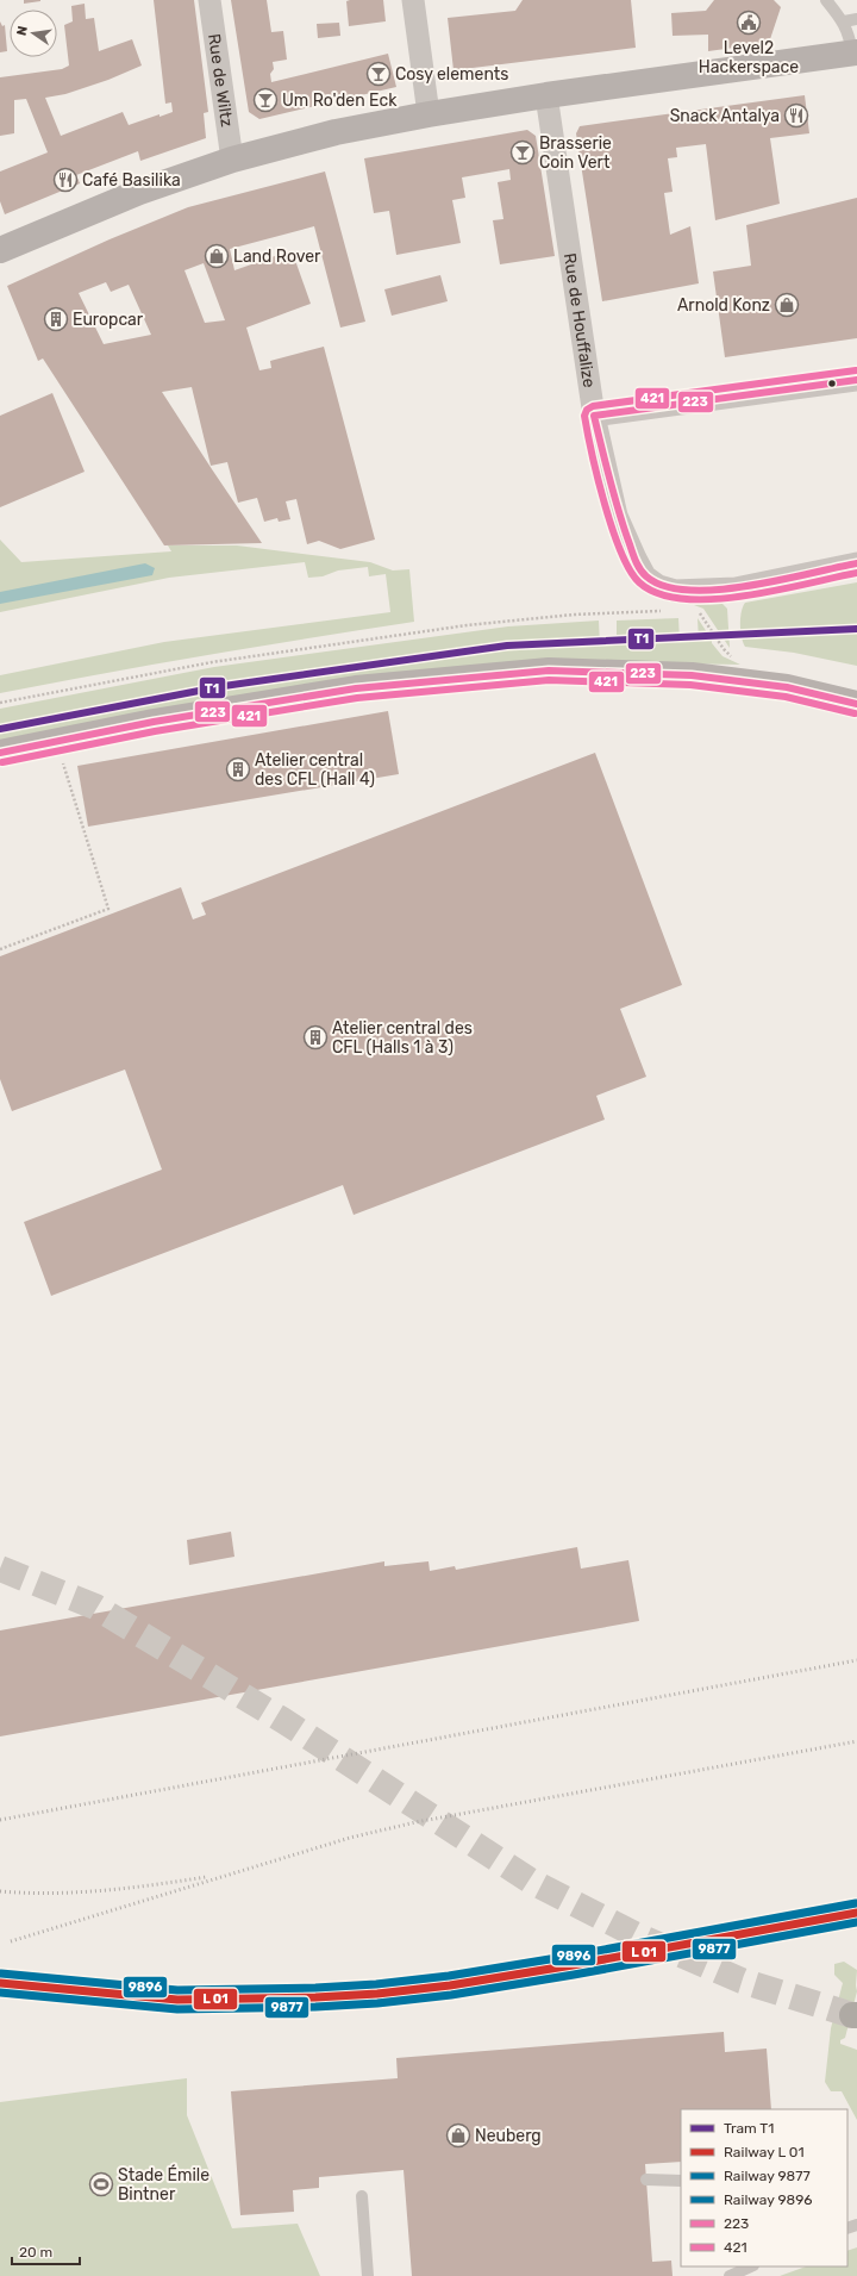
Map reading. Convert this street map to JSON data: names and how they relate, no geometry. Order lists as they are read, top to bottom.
{
  "streets": {
    "street": ["Rue de Wiltz", "Rue de Houffalize"]
  },
  "places": {
    "public building": ["Level2 Hackerspace"],
    "bar": ["Cosy elements", "Um Ro'den Eck", "Brasserie Coin Vert"],
    "restaurant": ["Snack Antalya", "Café Basilika"],
    "shop": ["Land Rover", "Arnold Konz", "Neuberg"],
    "building": ["Europcar", "Atelier central des CFL (Hall 4)", "Atelier central des CFL (Halls 1 à 3)"],
    "sports": ["Stade Émile Bintner"]
  },
  "lines": [
    "transit line 421",
    "transit line 223",
    "tram line T1",
    "rail line 9896",
    "rail line 9877"
  ],
  "legend": [
    "Tram T1",
    "Railway L 01",
    "Railway 9877",
    "Railway 9896",
    "223",
    "421"
  ],
  "scale_bar": "20 m",
  "north": "left"
}
